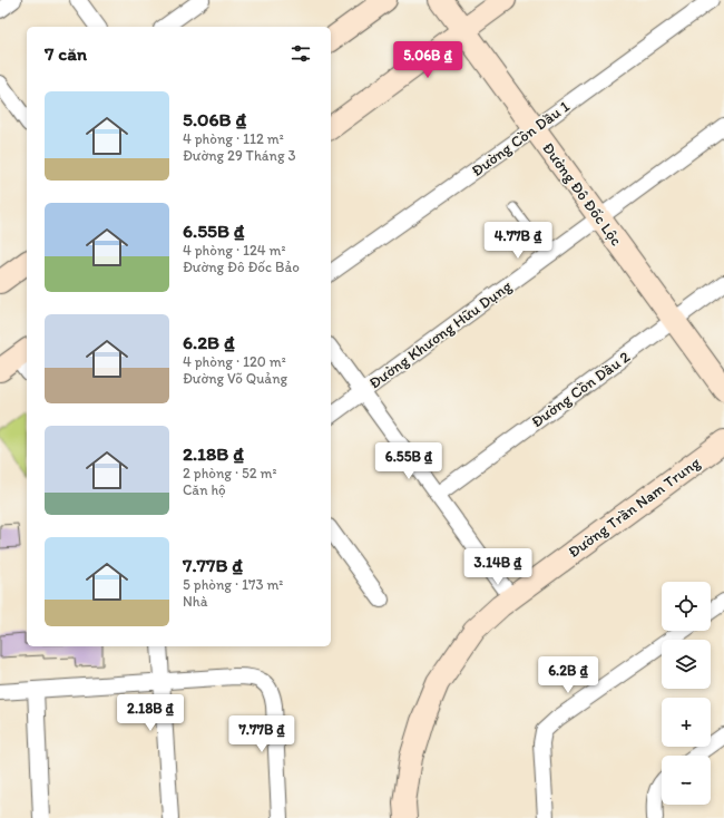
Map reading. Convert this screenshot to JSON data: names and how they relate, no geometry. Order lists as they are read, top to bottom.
{
  "streets": {
    "street": [
      "Đường Cồn Dầu 1",
      "Đường Đô Đốc Lộc",
      "Đường Khương Hữu Dụng",
      "Đường Cồn Dầu 2",
      "Đường Trần Nam Trung"
    ]
  },
  "crossings": [
    ["Đường Cồn Dầu 1", "Đường Đô Đốc Lộc"],
    ["Đường Đô Đốc Lộc", "Đường Khương Hữu Dụng"],
    ["Đường Đô Đốc Lộc", "Đường Cồn Dầu 2"]
  ],
  "page": {
    "heading": "7 căn",
    "price": [
      "5.06B ₫",
      "4.77B ₫",
      "6.55B ₫",
      "3.14B ₫",
      "6.2B ₫",
      "2.18B ₫",
      "7.77B ₫"
    ],
    "list": [
      {
        "name": "5.06B ₫",
        "note": "4 phòng · 112 m² · Đường 29 Tháng 3"
      },
      {
        "name": "6.55B ₫",
        "note": "4 phòng · 124 m² · Đường Đô Đốc Bảo"
      },
      {
        "name": "6.2B ₫",
        "note": "4 phòng · 120 m² · Đường Võ Quảng"
      },
      {
        "name": "2.18B ₫",
        "note": "2 phòng · 52 m² · Căn hộ"
      },
      {
        "name": "7.77B ₫",
        "note": "5 phòng · 173 m² · Nhà"
      }
    ],
    "map_buttons": ["+", "−"]
  }
}
